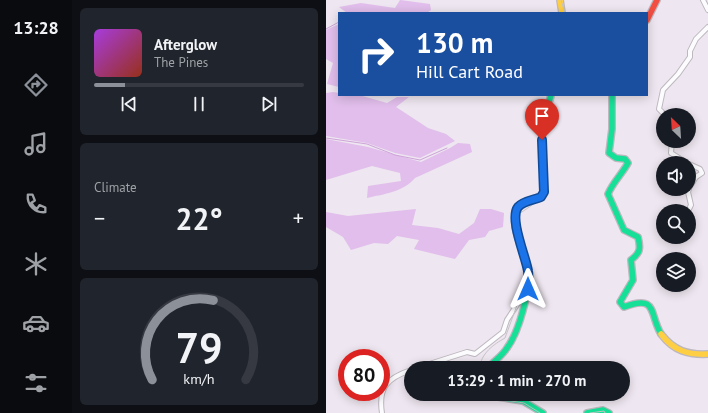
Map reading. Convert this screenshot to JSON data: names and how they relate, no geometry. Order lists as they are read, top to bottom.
{
  "north": "top left",
  "page": {
    "tabs": "13:28",
    "turn": ["130 m", "Hill Cart Road"],
    "song": ["Afterglow", "The Pines"],
    "tile": "Climate",
    "heat": ["−", "22°", "+"],
    "limit": "80",
    "trip": "13:29 · 1 min · 270 m",
    "gauge": ["79", "km/h"]
  }
}
